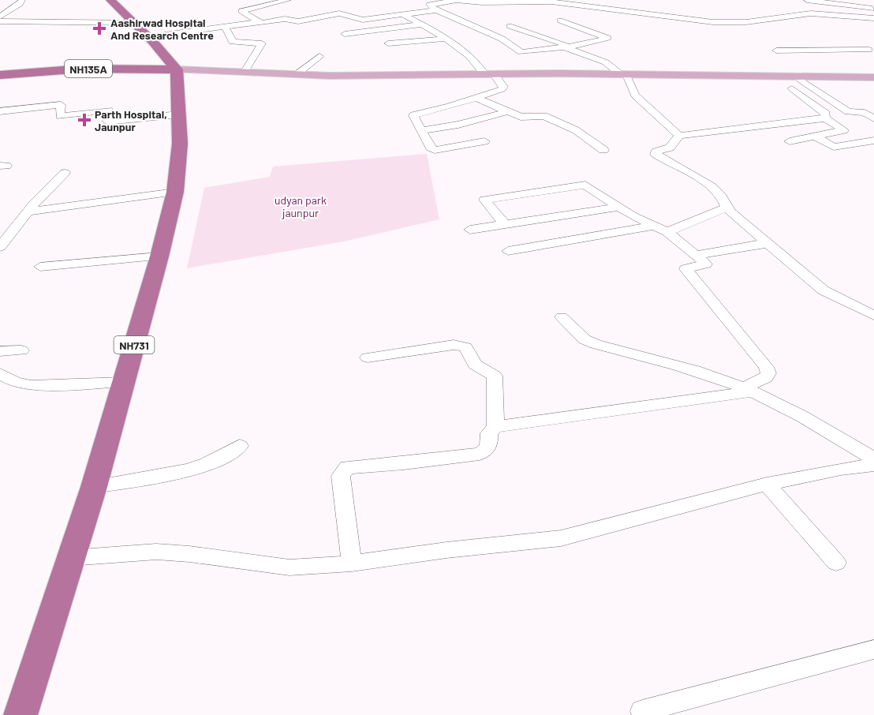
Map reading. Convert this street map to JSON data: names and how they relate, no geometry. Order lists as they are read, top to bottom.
{
  "streets": {
    "highway": ["NH135A", "NH731"]
  },
  "crossings": [
    ["NH135A", "NH731"]
  ],
  "parks": ["udyan park jaunpur"],
  "places": {
    "health": ["Aashirwad Hospital And Research Centre", "Parth Hospital, Jaunpur"]
  }
}
